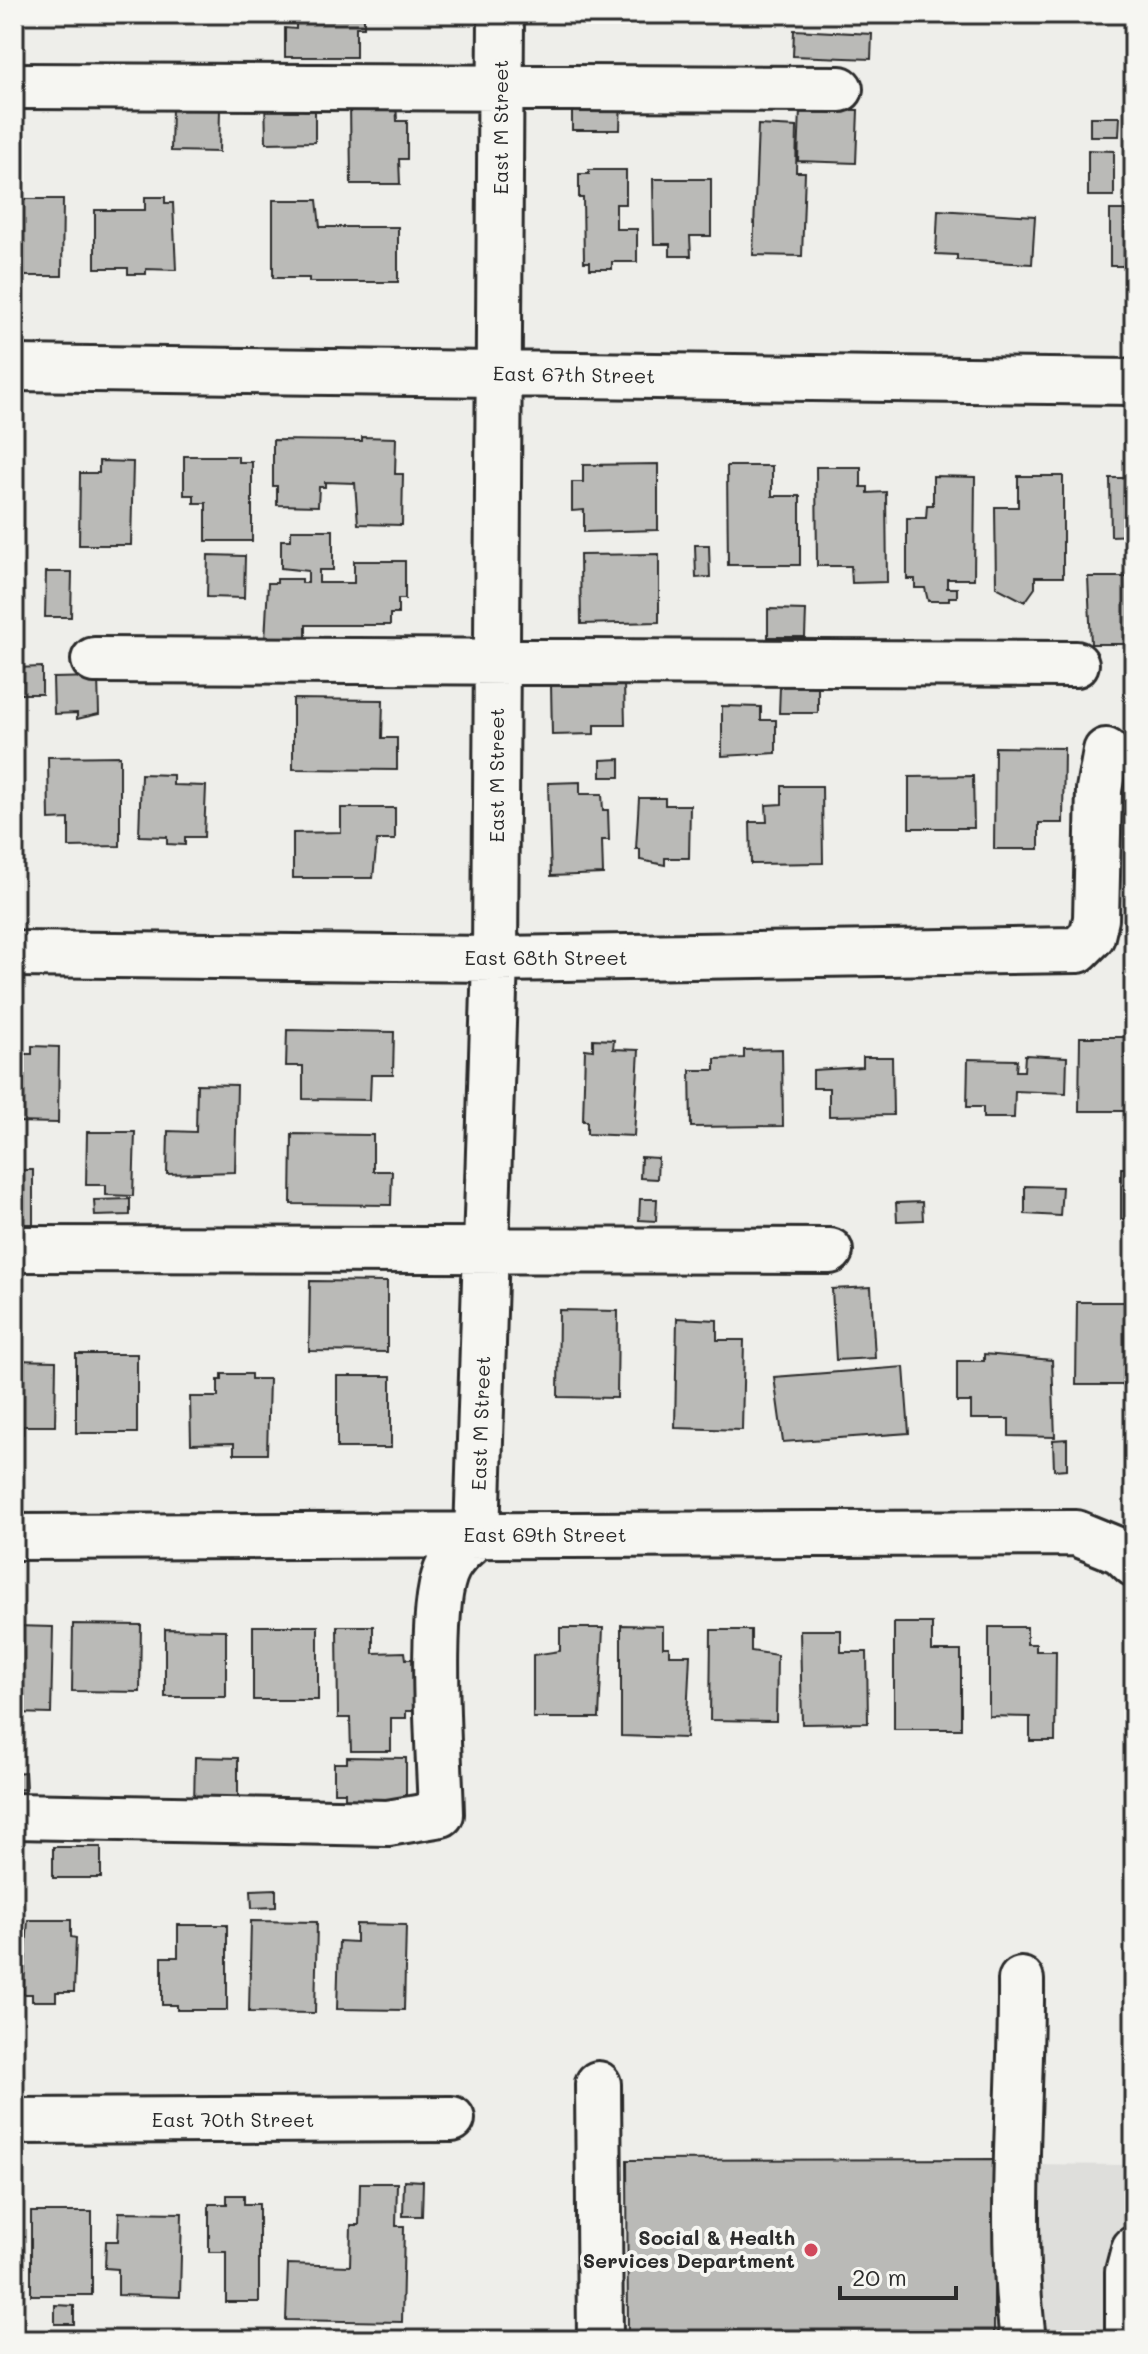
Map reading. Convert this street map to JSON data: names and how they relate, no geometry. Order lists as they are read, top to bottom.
{
  "streets": {
    "street": [
      "East M Street",
      "East 67th Street",
      "East 68th Street",
      "East 69th Street",
      "East 70th Street"
    ]
  },
  "crossings": [
    ["East M Street", "East 67th Street"],
    ["East M Street", "East 68th Street"],
    ["East M Street", "East 69th Street"]
  ],
  "places": ["Social & Health Services Department"],
  "scale_bar": "20 m"
}
